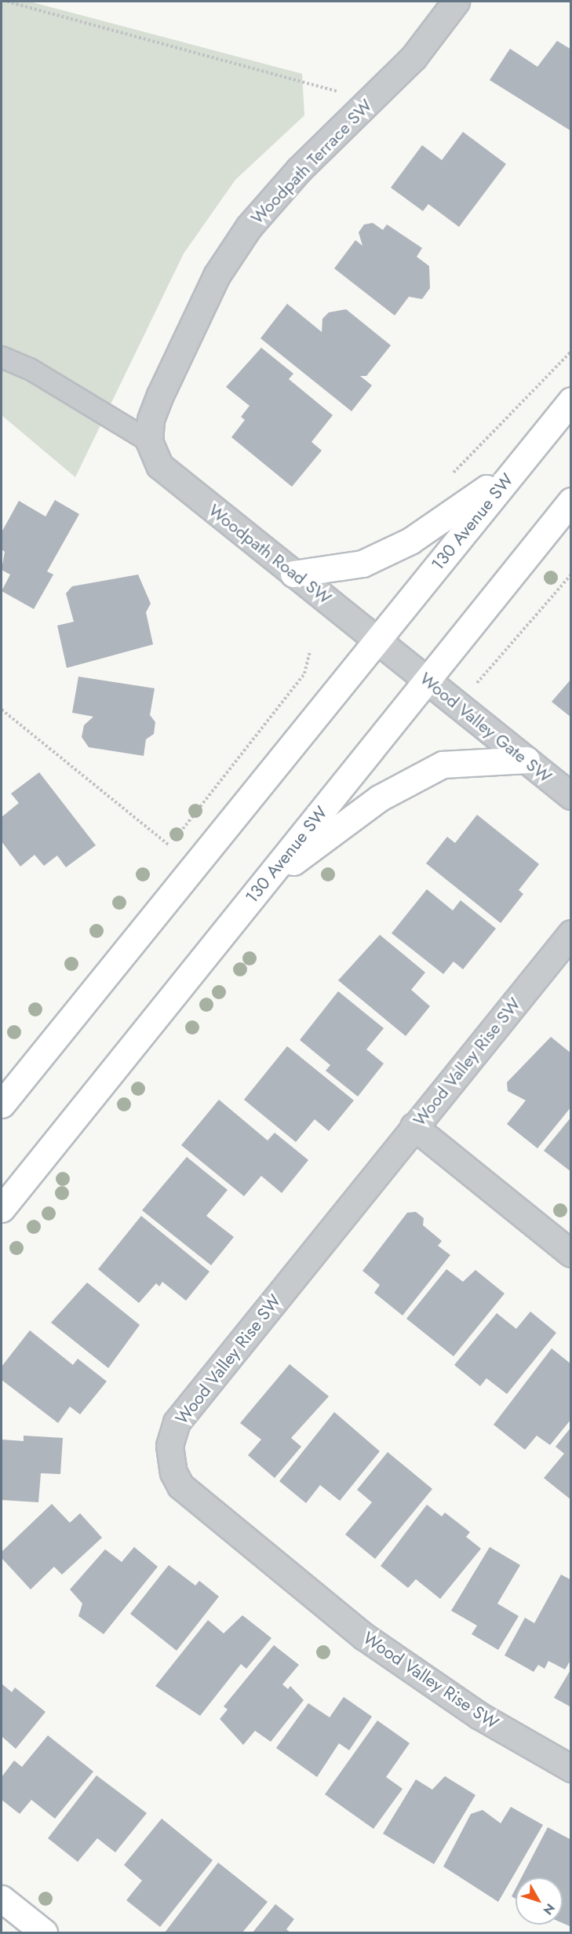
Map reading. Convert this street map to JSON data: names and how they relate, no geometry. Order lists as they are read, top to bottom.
{
  "streets": {
    "street": [
      "Woodpath Terrace SW",
      "130 Avenue SW",
      "Woodpath Road SW",
      "Wood Valley Gate SW",
      "Wood Valley Rise SW"
    ]
  },
  "crossings": [
    ["Woodpath Terrace SW", "Woodpath Road SW"],
    ["130 Avenue SW", "Woodpath Road SW"],
    ["130 Avenue SW", "Wood Valley Gate SW"],
    ["Woodpath Road SW", "Wood Valley Gate SW"]
  ],
  "north": "bottom right"
}
